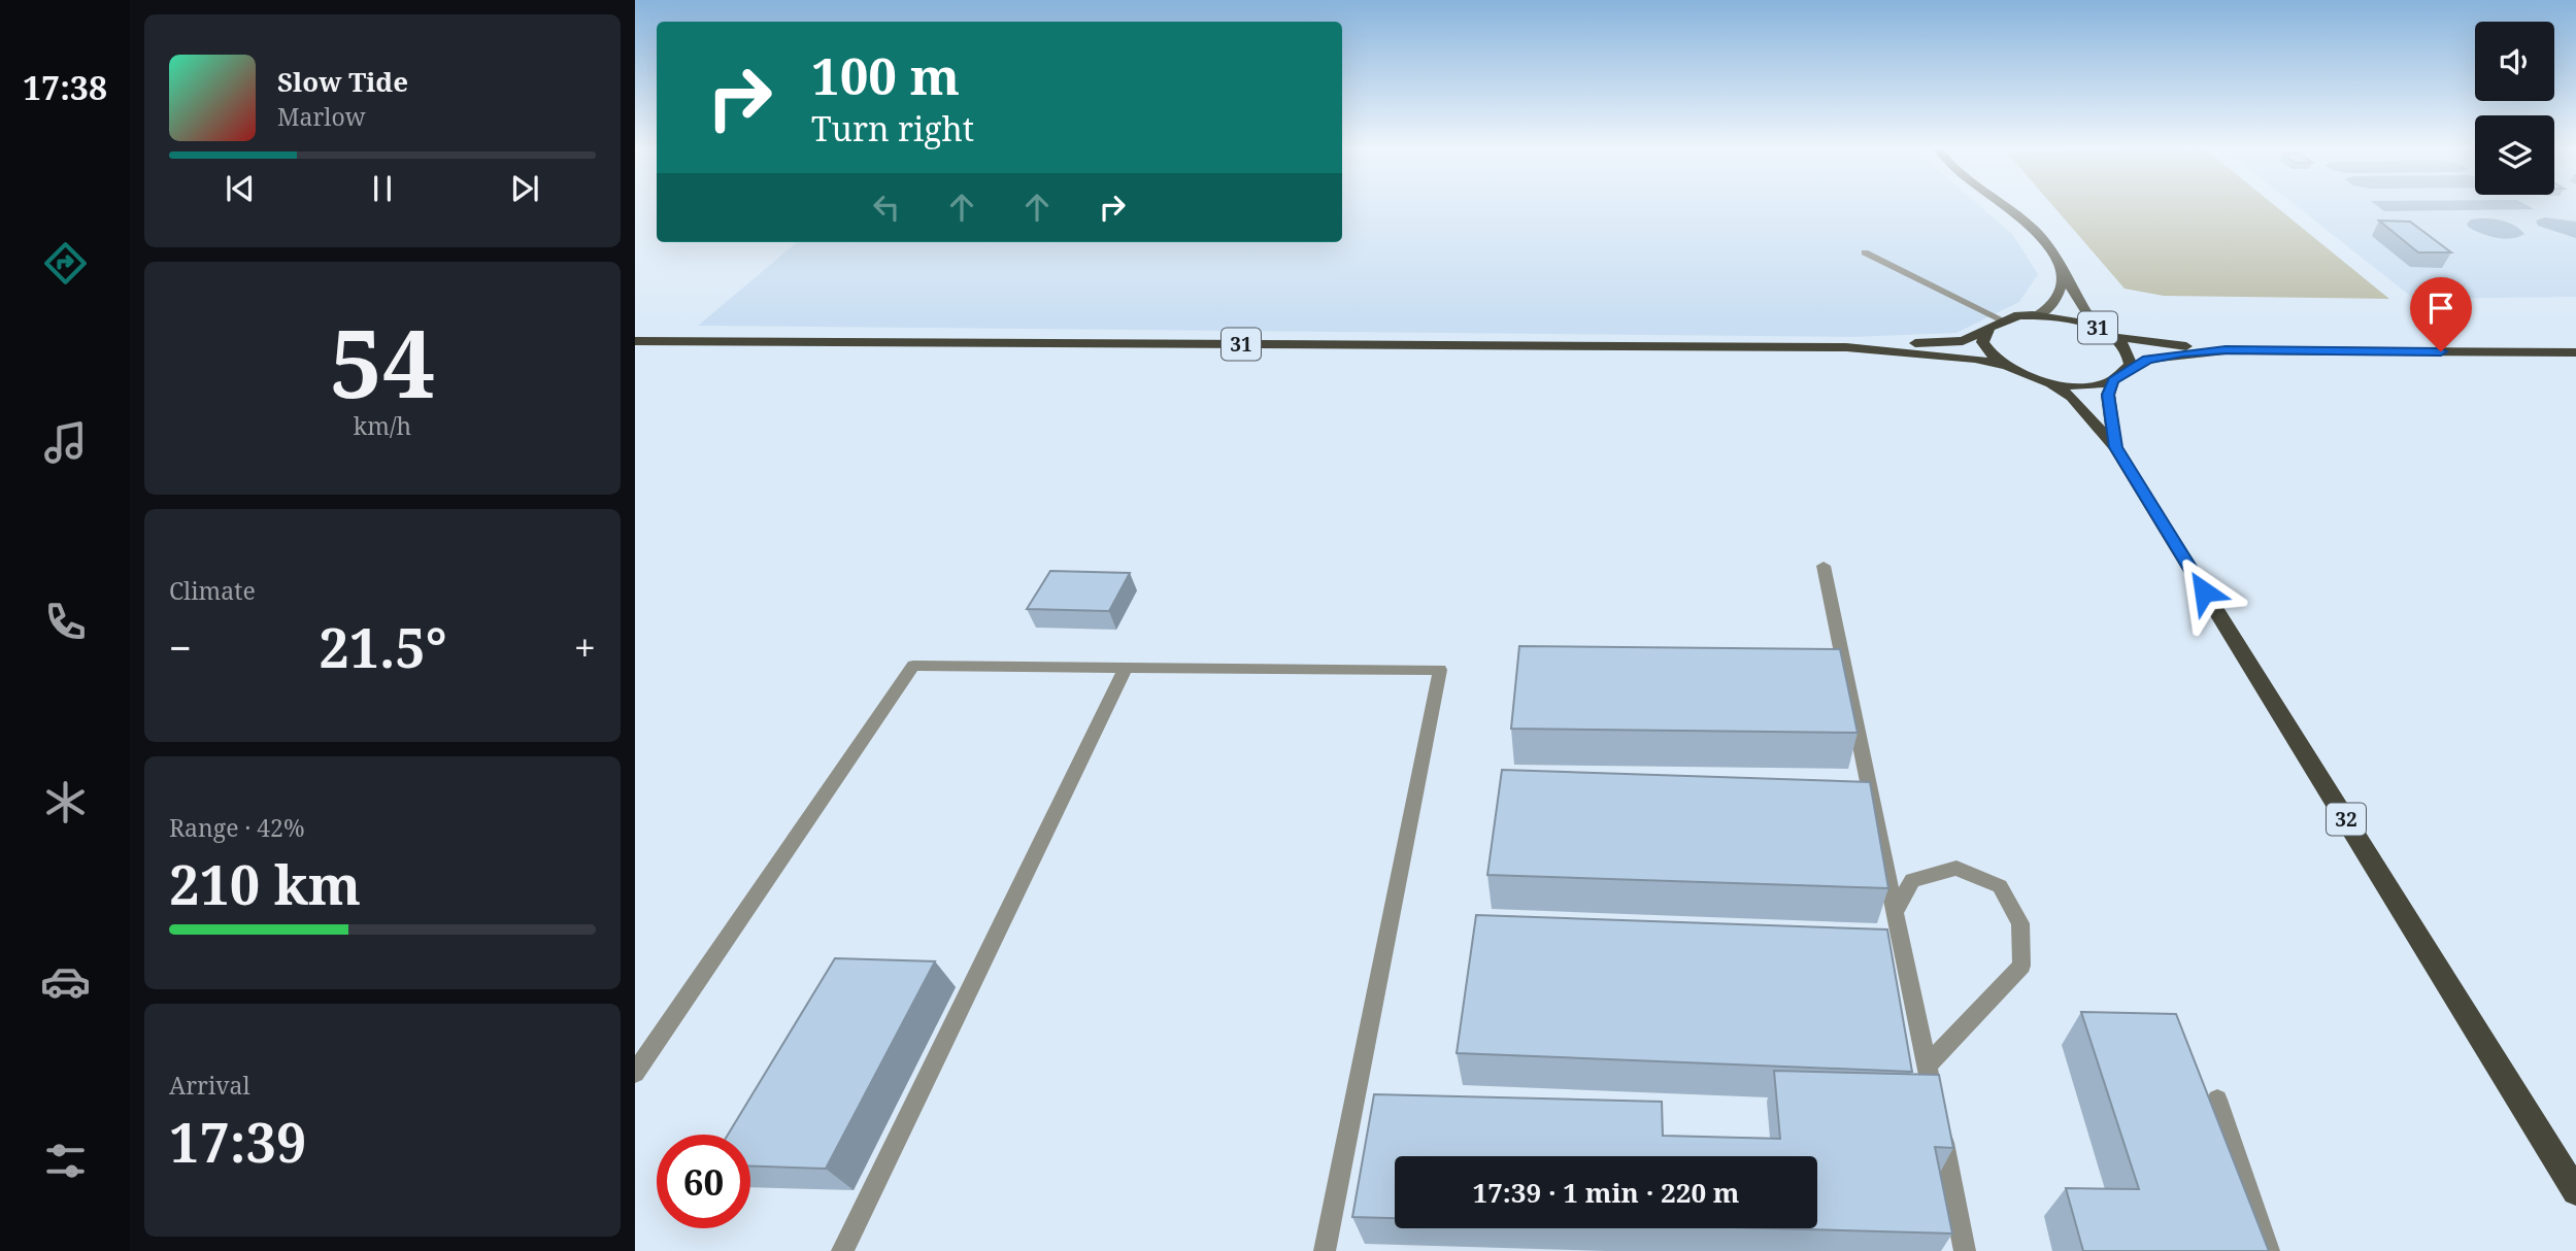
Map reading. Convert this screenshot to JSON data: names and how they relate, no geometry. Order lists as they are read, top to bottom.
{
  "streets": {
    "main road": ["31", "32"]
  },
  "crossings": [
    ["31", "32"]
  ],
  "page": {
    "tabs": "17:38",
    "turn": ["100 m", "Turn right"],
    "song": ["Slow Tide", "Marlow"],
    "tile": [
      ["54", "km/h"],
      "Climate",
      ["Range · 42%", "210 km"],
      ["Arrival", "17:39"]
    ],
    "heat": ["−", "21.5°", "+"],
    "limit": "60",
    "trip": "17:39 · 1 min · 220 m"
  }
}
